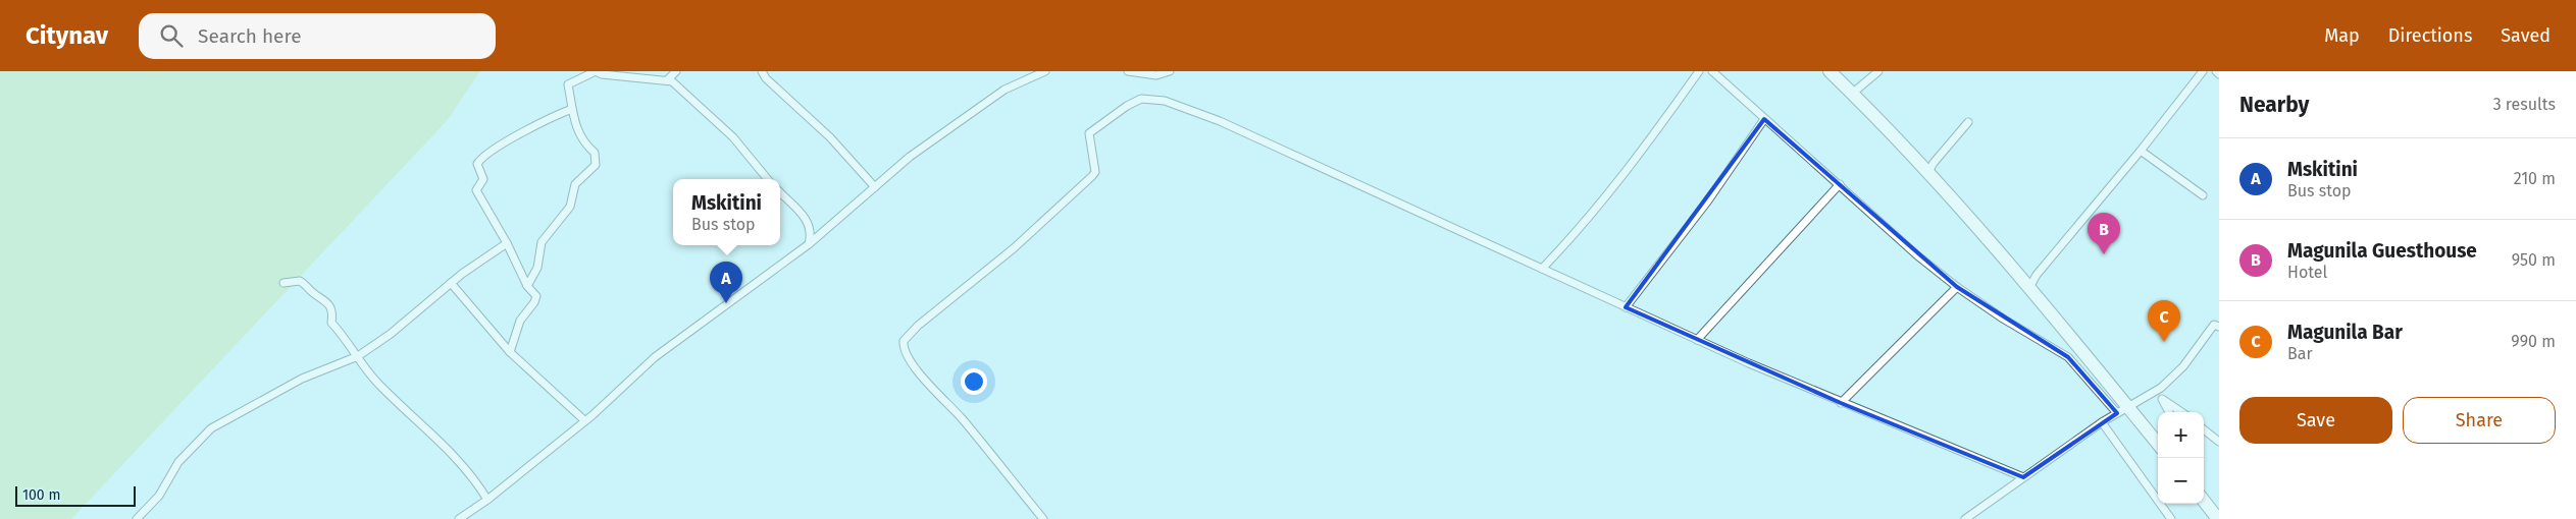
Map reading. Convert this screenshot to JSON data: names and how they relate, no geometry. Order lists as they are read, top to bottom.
{
  "scale_bar": "100 m",
  "page": {
    "header": "Citynav",
    "search": "Search here",
    "nav": ["Map", "Directions", "Saved"],
    "heading": ["Nearby", "3 results"],
    "list": [
      {
        "mark": "A",
        "name": "Mskitini",
        "note": "Bus stop",
        "value": "210 m"
      },
      {
        "mark": "B",
        "name": "Magunila Guesthouse",
        "note": "Hotel",
        "value": "950 m"
      },
      {
        "mark": "C",
        "name": "Magunila Bar",
        "note": "Bar",
        "value": "990 m"
      }
    ],
    "popup": ["Mskitini", "Bus stop"],
    "pins": ["B", "A", "C"],
    "buttons": ["Save", "Share"],
    "map_buttons": ["+", "−"],
    "scale": "100 m"
  }
}
